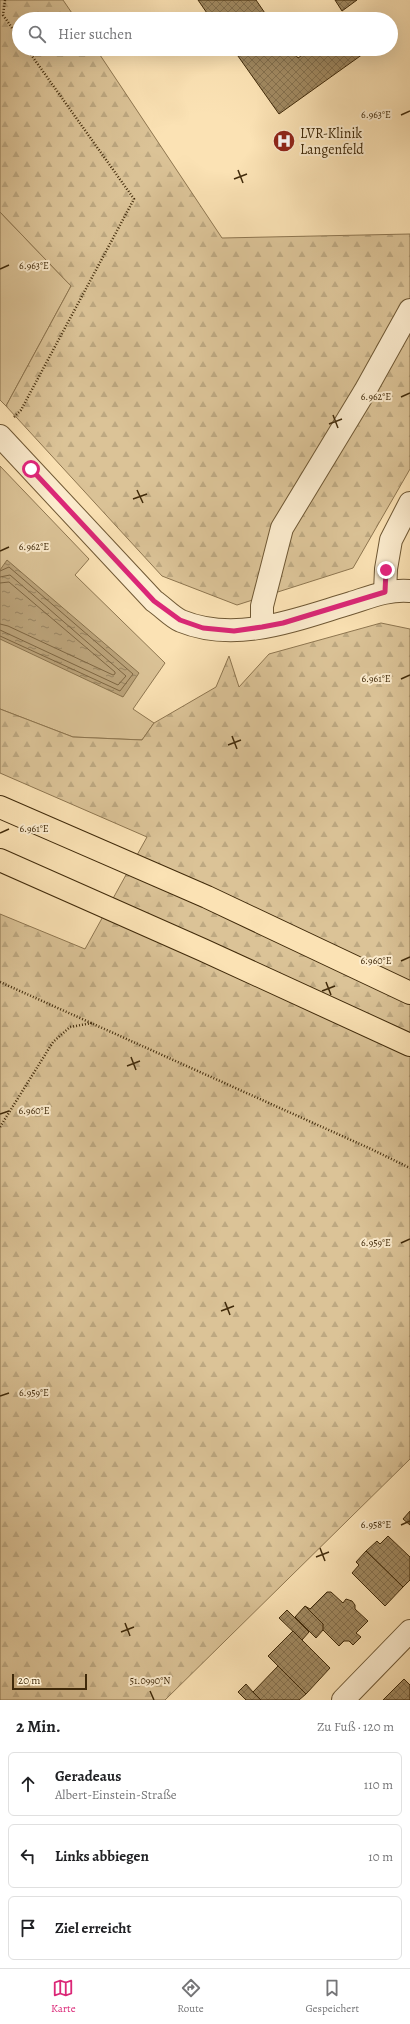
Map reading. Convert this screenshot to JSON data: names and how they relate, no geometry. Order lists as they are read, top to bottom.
{
  "places": {
    "hospital": ["LVR-Klinik Langenfeld"]
  },
  "scale_bar": "20 m",
  "page": {
    "search": "Hier suchen",
    "scale": "20 m",
    "heading": ["2 Min.", "Zu Fuß · 120 m"],
    "list": [
      ["Geradeaus", "Albert-Einstein-Straße", "110 m"],
      ["Links abbiegen", "10 m"],
      "Ziel erreicht"
    ],
    "nav": ["Karte", "Route", "Gespeichert"]
  },
  "coordinates": [
    "6.963°E",
    "6.962°E",
    "6.961°E",
    "6.960°E",
    "6.959°E",
    "6.958°E",
    "51.0990°N"
  ]
}
